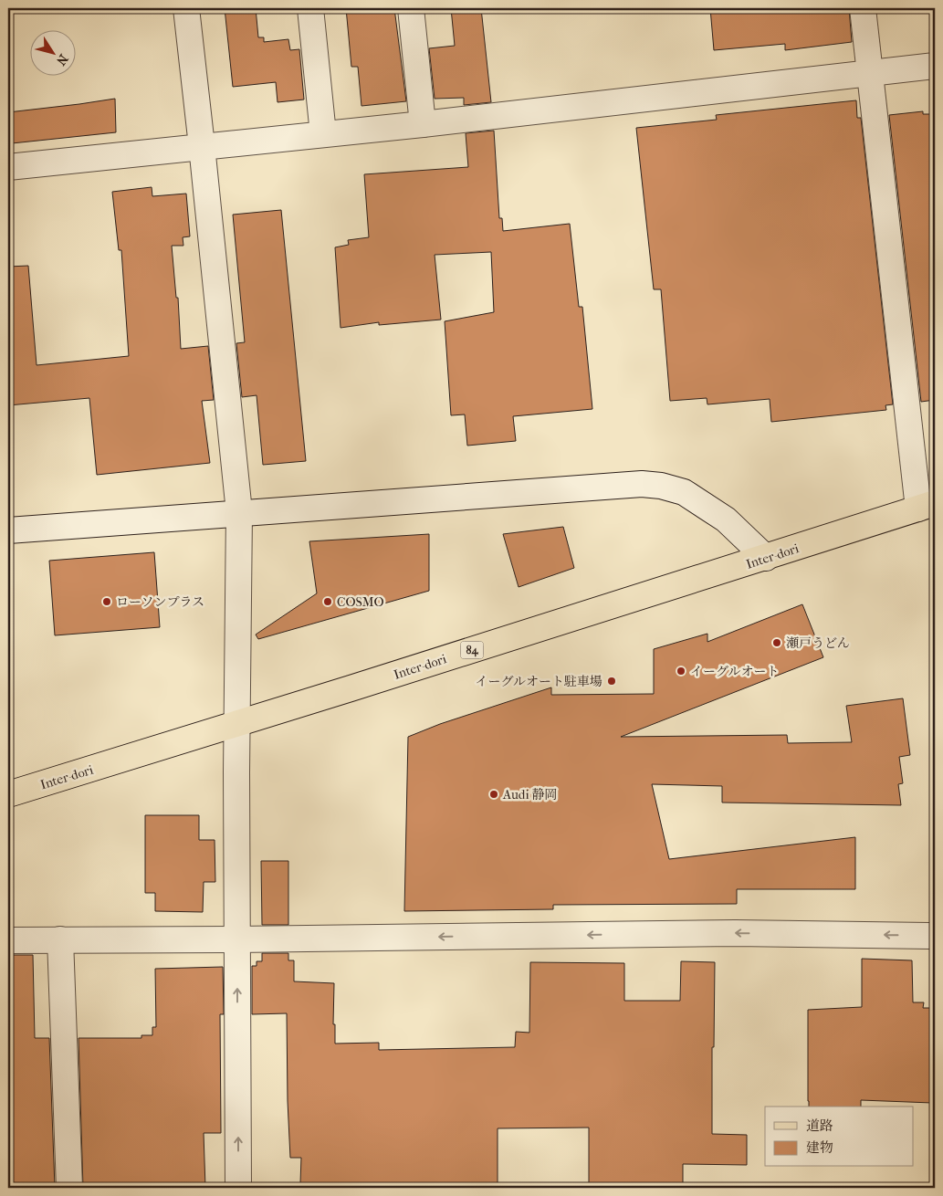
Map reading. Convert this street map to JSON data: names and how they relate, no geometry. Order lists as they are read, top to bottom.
{
  "streets": {
    "main road": ["Inter-dori", "84"]
  },
  "places": [
    "ローソンプラス",
    "COSMO",
    "瀬戸うどん",
    "イーグルオート",
    "イーグルオート駐車場",
    "Audi 静岡"
  ],
  "legend": ["道路", "建物"],
  "north": "bottom right"
}
